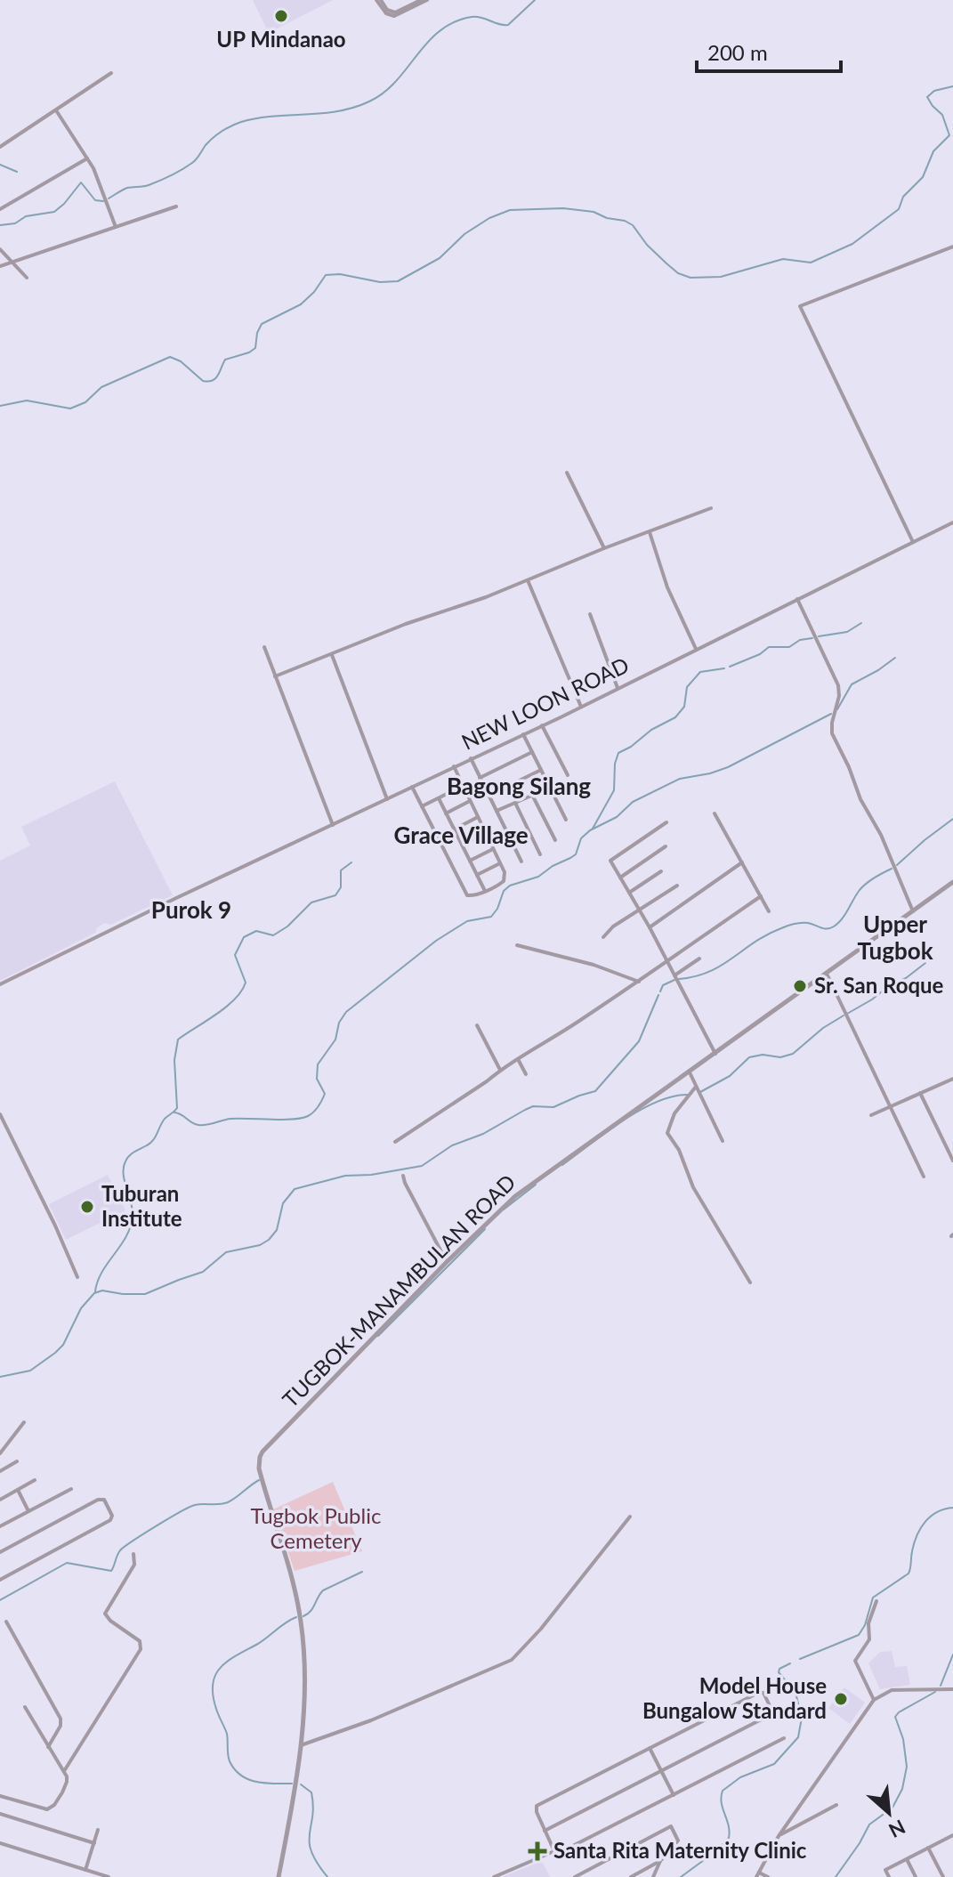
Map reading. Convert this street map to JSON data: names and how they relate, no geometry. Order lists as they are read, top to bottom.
{
  "streets": {
    "street": ["NEW LOON ROAD", "TUGBOK-MANAMBULAN ROAD"]
  },
  "districts": [
    "Bagong Silang",
    "Grace Village",
    "Purok 9",
    "Upper Tugbok"
  ],
  "parks": ["Tugbok Public Cemetery"],
  "places": {
    "other": [
      "UP Mindanao",
      "Sr. San Roque",
      "Tuburan Institute",
      "Model House Bungalow Standard"
    ],
    "health": ["Santa Rita Maternity Clinic"]
  },
  "scale_bar": "200 m",
  "north": "bottom right"
}
